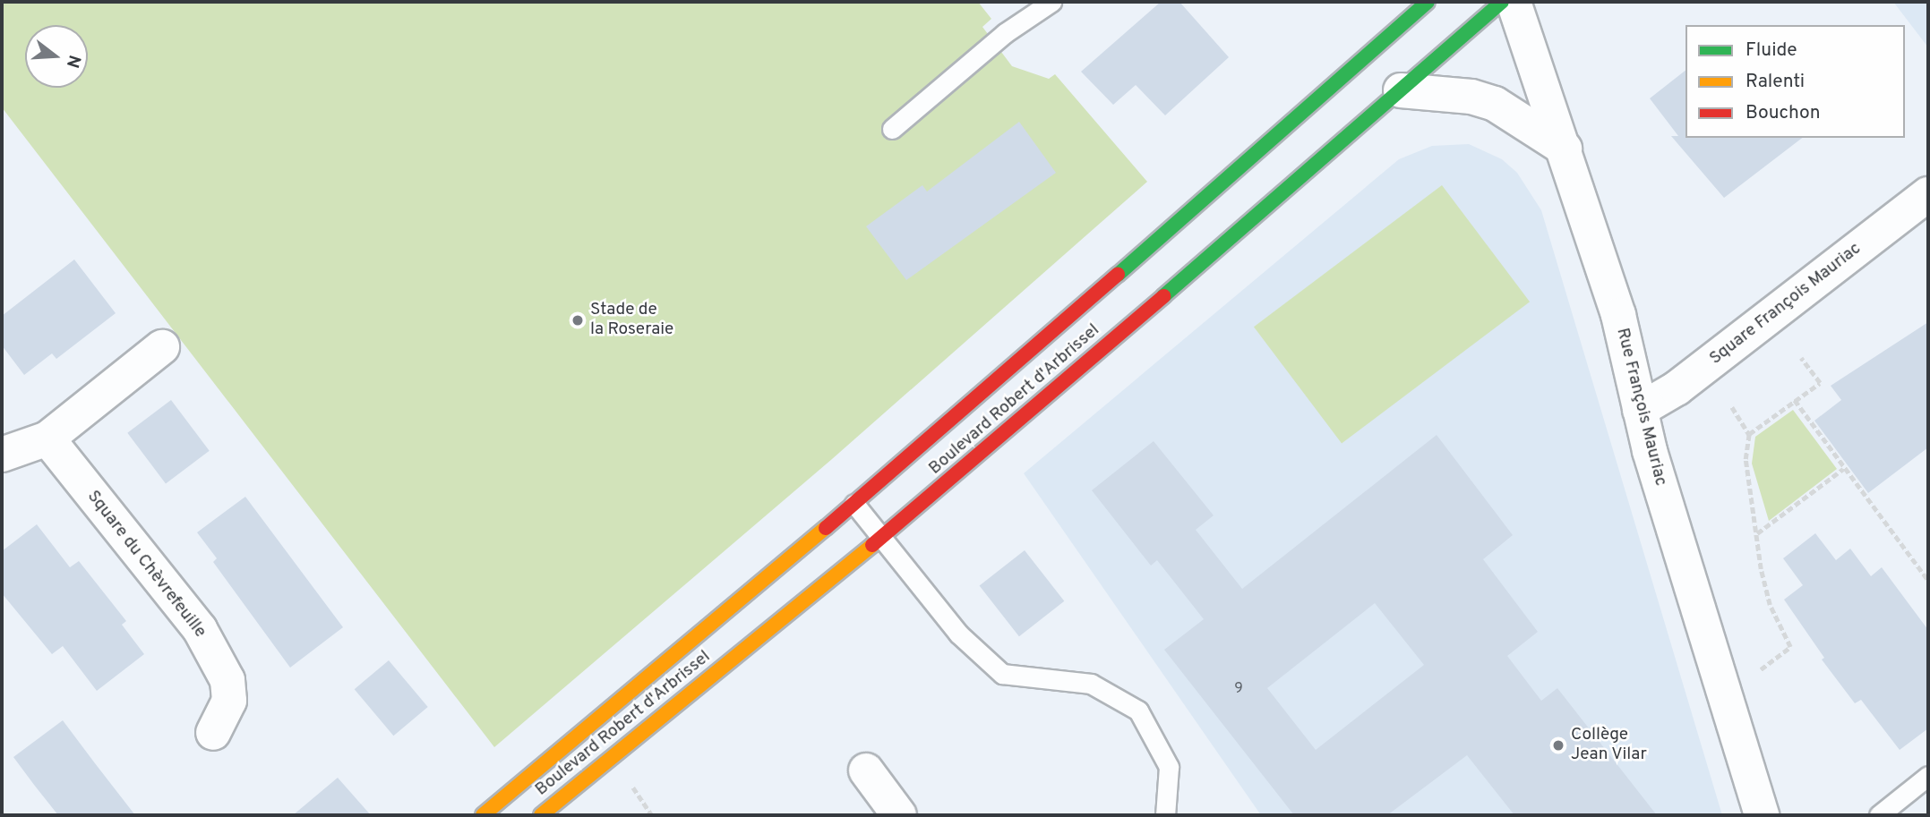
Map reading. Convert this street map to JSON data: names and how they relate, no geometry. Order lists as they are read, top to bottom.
{
  "streets": {
    "street": [
      "Square François Mauriac",
      "Boulevard Robert d'Arbrissel",
      "Rue François Mauriac",
      "Square du Chèvrefeuille"
    ]
  },
  "crossings": [
    ["Square François Mauriac", "Rue François Mauriac"]
  ],
  "places": ["Stade de la Roseraie", "Collège Jean Vilar"],
  "house_numbers": ["9"],
  "legend": ["Fluide", "Ralenti", "Bouchon"],
  "north": "right"
}
